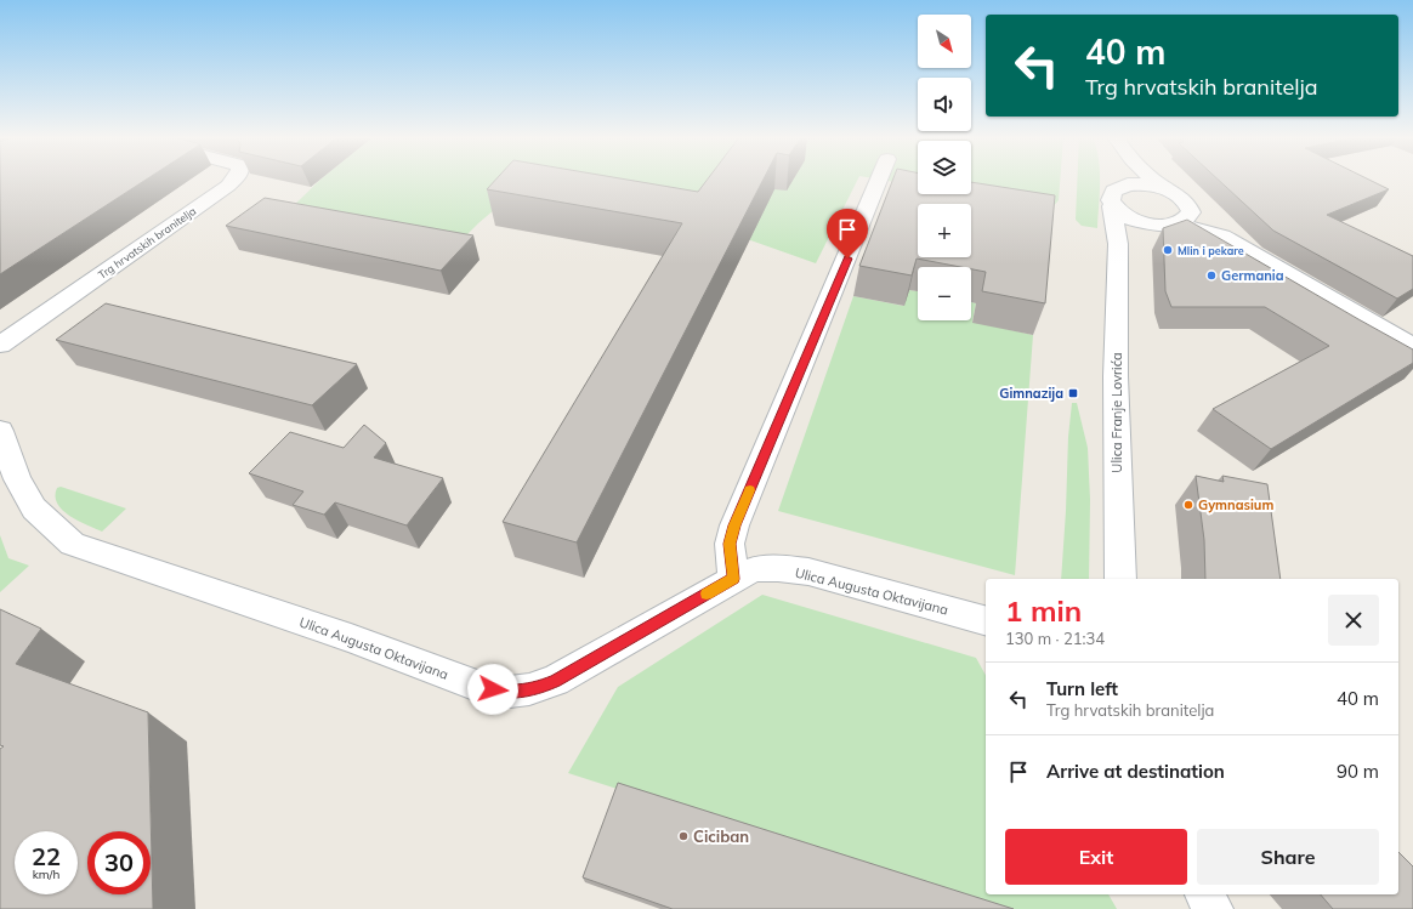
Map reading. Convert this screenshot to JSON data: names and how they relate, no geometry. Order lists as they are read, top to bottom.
{
  "streets": {
    "street": ["Trg hrvatskih branitelja", "Ulica Franje Lovrića", "Ulica Augusta Oktavijana"]
  },
  "places": {
    "other": [
      "Mlin i pekare",
      "Germania",
      "Gymnasium",
      "Ciciban"
    ],
    "transit": ["Gimnazija"]
  },
  "north": "bottom right",
  "page": {
    "map_buttons": ["+", "−"],
    "turn": ["40 m", "Trg hrvatskih branitelja"],
    "heading": ["1 min", "130 m · 21:34"],
    "list": [
      {
        "name": "Turn left",
        "note": "Trg hrvatskih branitelja",
        "value": "40 m"
      },
      {
        "name": "Arrive at destination",
        "value": "90 m"
      }
    ],
    "buttons": ["Exit", "Share"],
    "speed": "22 km/h",
    "limit": "30"
  }
}
